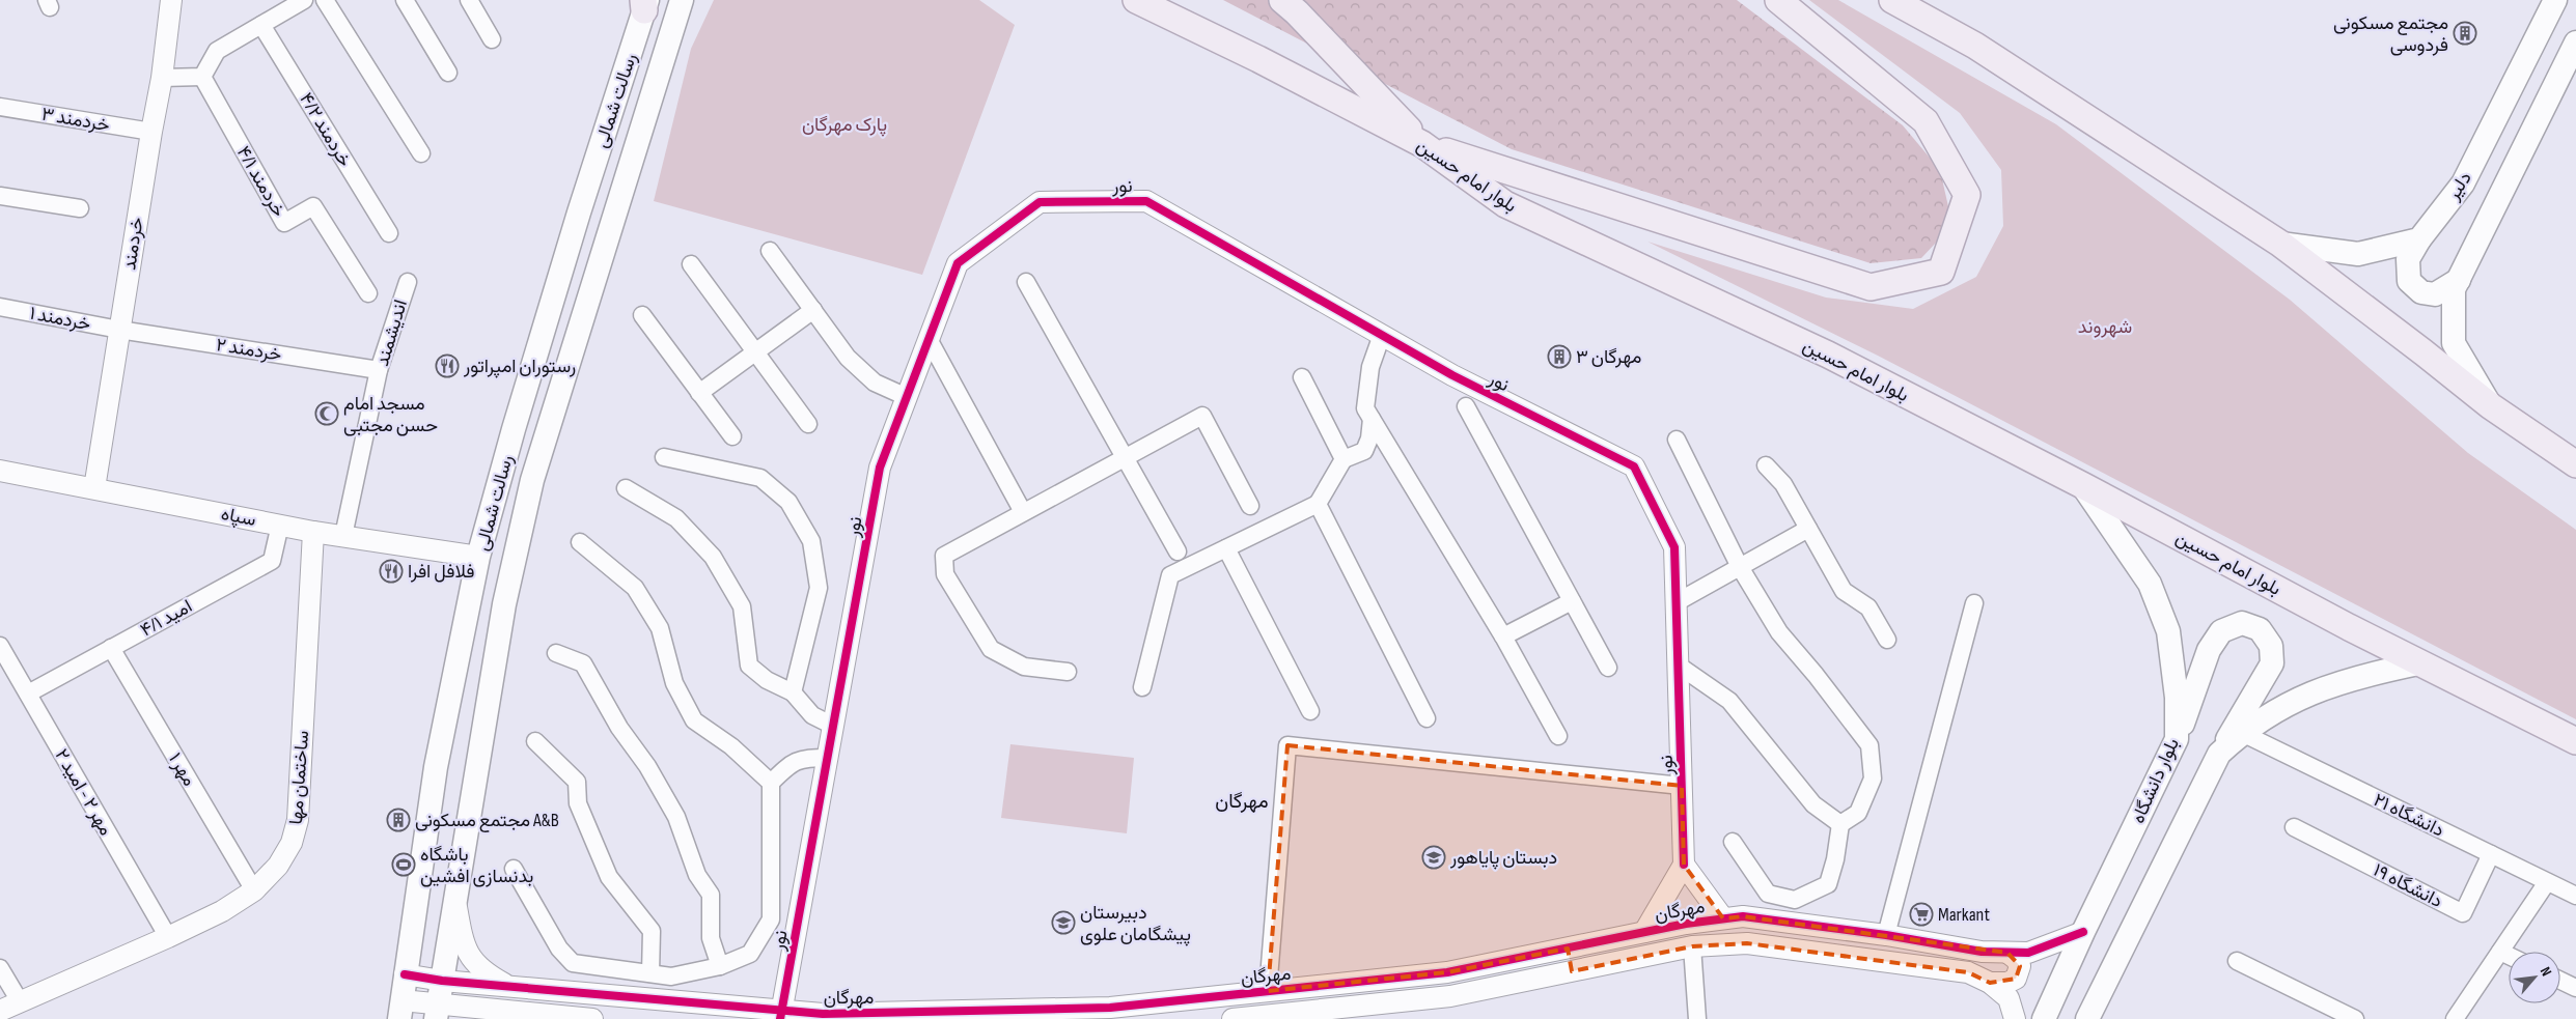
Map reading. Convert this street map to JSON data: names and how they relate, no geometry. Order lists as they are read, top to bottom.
{
  "streets": {
    "main road": [
      "رسالت شمالی",
      "بلوار امام حسین",
      "دلیر",
      "بلوار دانشگاه"
    ],
    "street": [
      "خردمند ۳",
      "خردمند ۴/۲",
      "خردمند ۴/۱",
      "نور",
      "خردمند",
      "خردمند ۱",
      "اندیشمند",
      "خردمند ۲",
      "سپاه",
      "امید ۴/۱",
      "مهر ۱",
      "ساختمان مها",
      "مهر ۲ - امید ۲",
      "دانشگاه ۲۱",
      "دانشگاه ۱۹",
      "مهرگان"
    ]
  },
  "crossings": [
    ["رسالت شمالی", "سپاه"],
    ["رسالت شمالی", "مهرگان"],
    ["خردمند ۳", "خردمند"],
    ["بلوار امام حسین", "بلوار دانشگاه"],
    ["نور", "مهرگان"],
    ["خردمند", "خردمند ۱"],
    ["خردمند", "خردمند ۲"],
    ["خردمند", "سپاه"],
    ["خردمند ۱", "خردمند ۲"],
    ["اندیشمند", "خردمند ۲"],
    ["اندیشمند", "سپاه"],
    ["سپاه", "امید ۴/۱"],
    ["سپاه", "ساختمان مها"],
    ["امید ۴/۱", "مهر ۱"],
    ["امید ۴/۱", "مهر ۲ - امید ۲"],
    ["مهر ۱", "ساختمان مها"],
    ["ساختمان مها", "مهر ۲ - امید ۲"],
    ["بلوار دانشگاه", "مهرگان"],
    ["دانشگاه ۲۱", "دانشگاه ۱۹"]
  ],
  "districts": ["مهرگان"],
  "parks": ["پارک مهرگان", "شهروند"],
  "places": {
    "building": ["مجتمع مسکونی فردوسی", "مهرگان ۳", "مجتمع مسکونی A&B"],
    "restaurant": ["رستوران امپراتور", "فلافل افرا"],
    "mosque": ["مسجد امام حسن مجتبی"],
    "school or university": ["دبستان پایاهور", "دبیرستان پیشگامان علوی"],
    "sports": ["باشگاه بدنسازی افشین"],
    "supermarket": ["Markant"]
  },
  "north": "top right"
}
